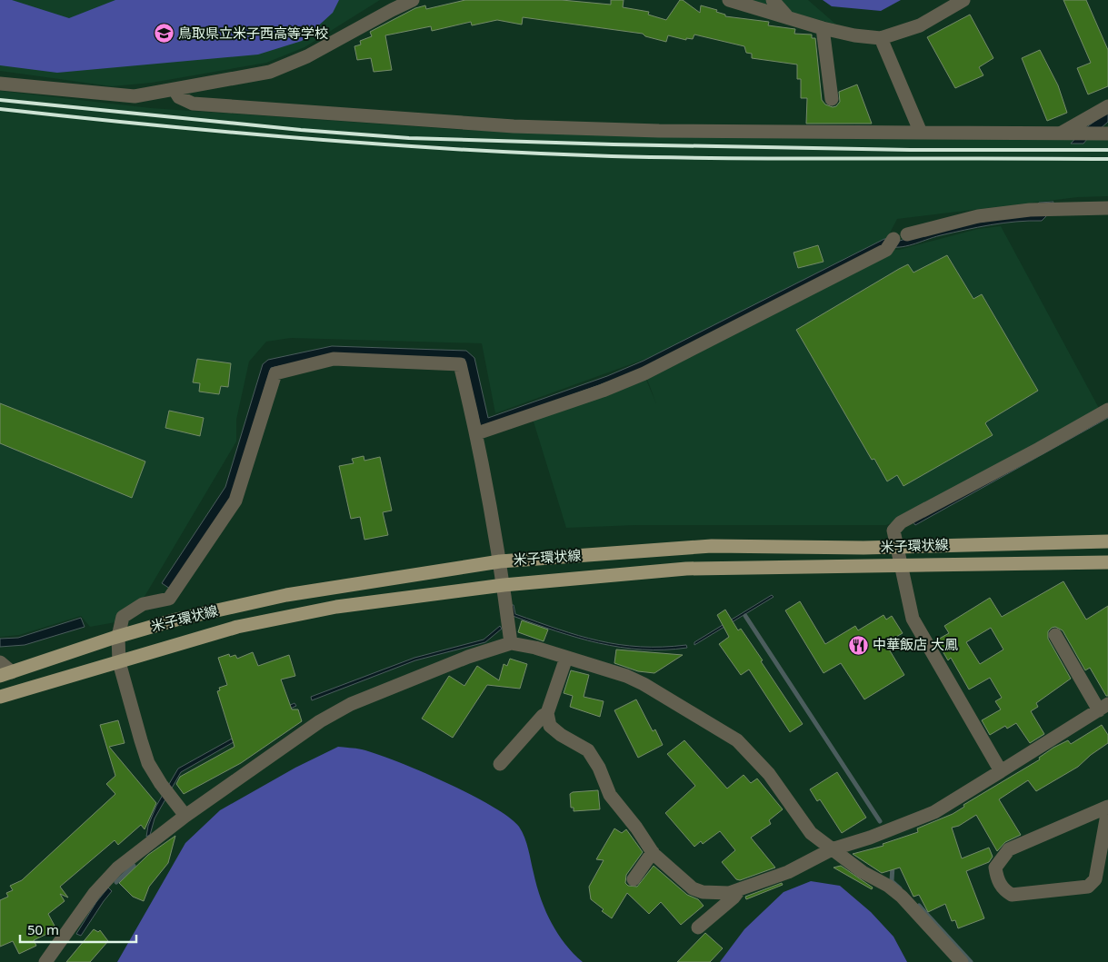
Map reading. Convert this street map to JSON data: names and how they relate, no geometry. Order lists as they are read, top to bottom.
{
  "streets": {
    "main road": ["米子環状線"]
  },
  "places": {
    "school or university": ["鳥取県立米子西高等学校"],
    "restaurant": ["中華飯店 大鳳"]
  },
  "scale_bar": "50 m"
}
